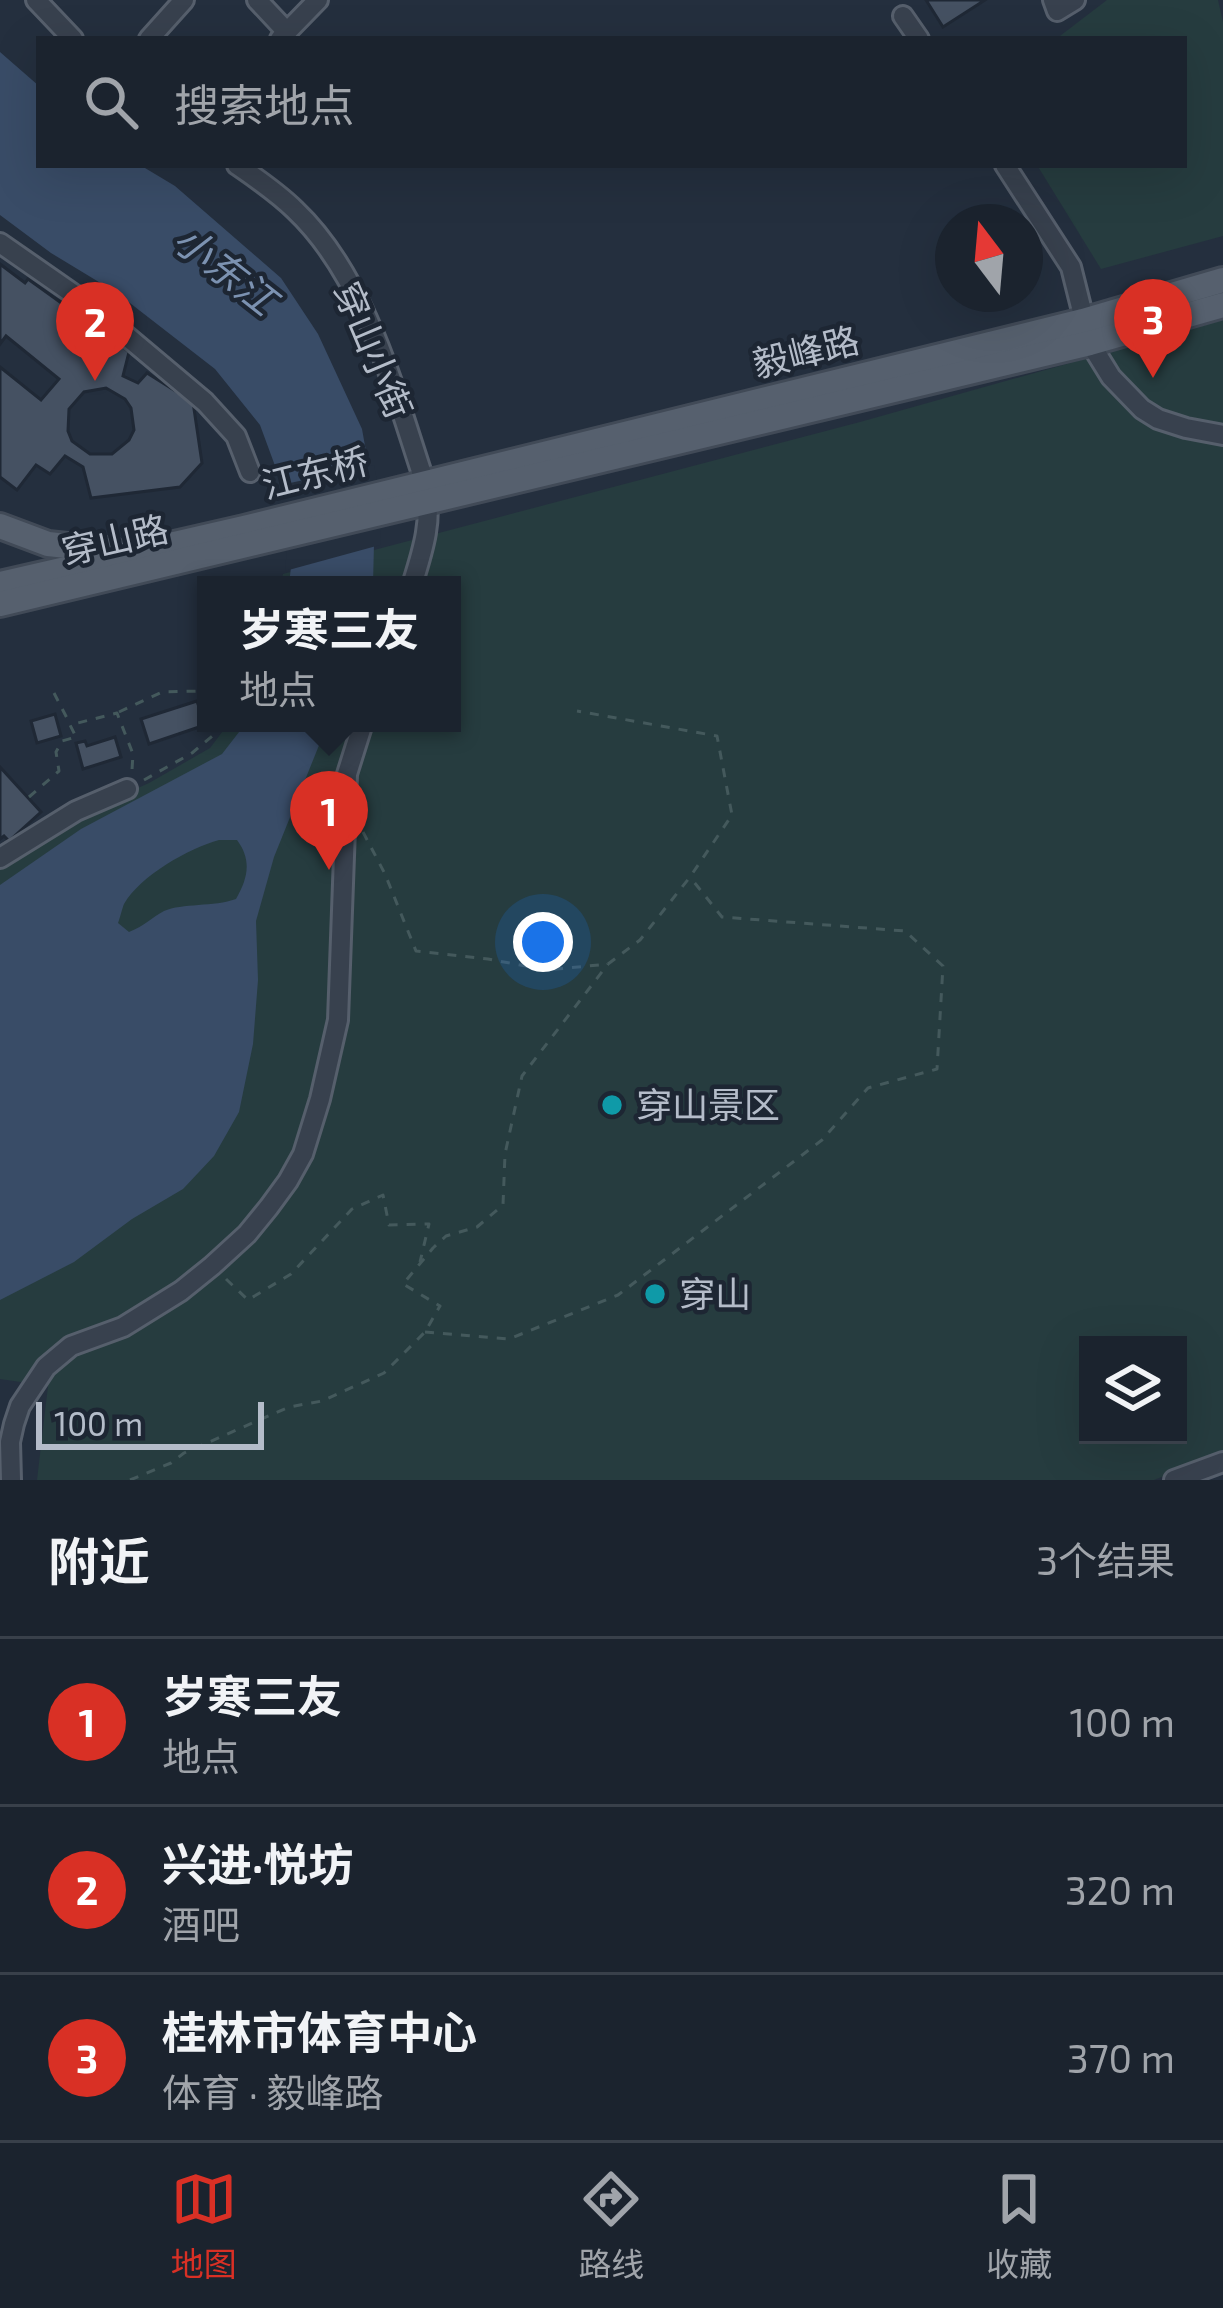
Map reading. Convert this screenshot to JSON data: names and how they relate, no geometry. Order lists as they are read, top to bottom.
{
  "streets": {
    "main road": ["毅峰路", "江东桥", "穿山路"],
    "street": ["穿山小街"]
  },
  "crossings": [
    ["穿山小街", "毅峰路"],
    ["穿山小街", "江东桥"],
    ["毅峰路", "江东桥"],
    ["江东桥", "穿山路"]
  ],
  "water": ["小东江"],
  "places": ["穿山景区", "穿山"],
  "scale_bar": "100 m",
  "north": "top",
  "page": {
    "search": "搜索地点",
    "pins": ["3", "2", "1"],
    "popup": ["岁寒三友", "地点"],
    "scale": "100 m",
    "heading": ["附近", "3个结果"],
    "list": [
      {
        "mark": "1",
        "name": "岁寒三友",
        "note": "地点",
        "value": "100 m"
      },
      {
        "mark": "2",
        "name": "兴进·悦坊",
        "note": "酒吧",
        "value": "320 m"
      },
      {
        "mark": "3",
        "name": "桂林市体育中心",
        "note": "体育 · 毅峰路",
        "value": "370 m"
      }
    ],
    "nav": ["地图", "路线", "收藏"]
  }
}
